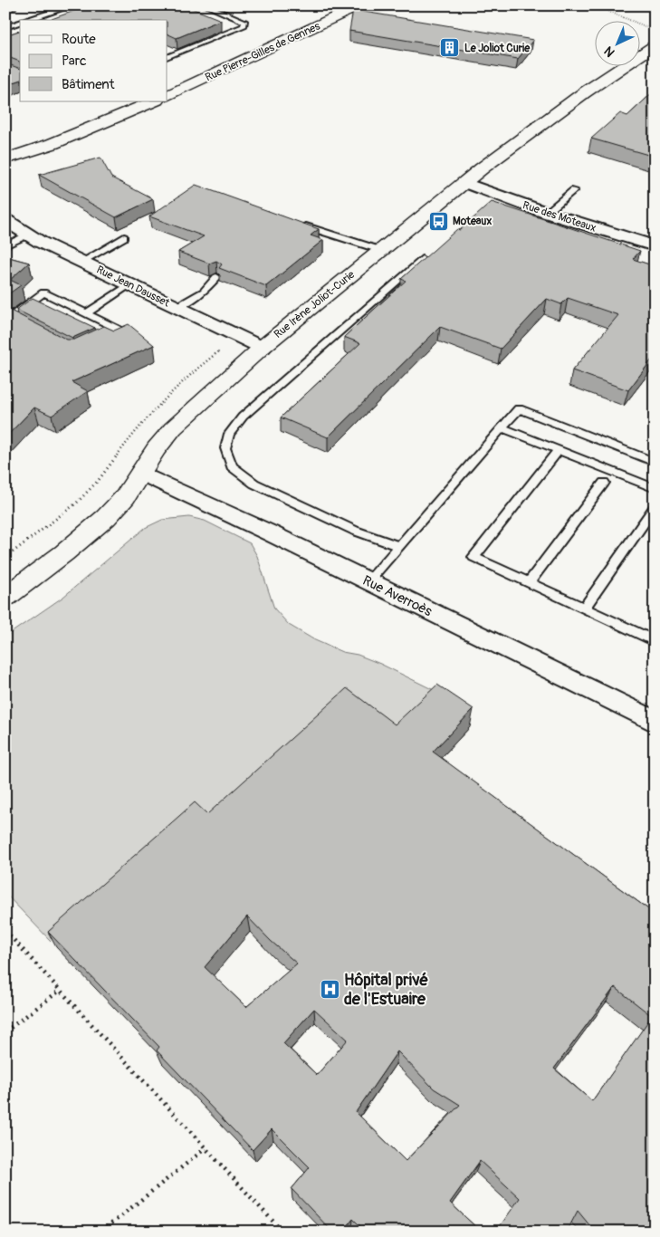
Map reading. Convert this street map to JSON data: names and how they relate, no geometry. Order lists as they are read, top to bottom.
{
  "streets": {
    "street": [
      "Rue Pierre-Gilles de Gennes",
      "Rue des Moteaux",
      "Rue Jean Dausset",
      "Rue Irène Joliot-Curie",
      "Rue Averroès"
    ]
  },
  "crossings": [
    ["Rue des Moteaux", "Rue Irène Joliot-Curie"],
    ["Rue Jean Dausset", "Rue Irène Joliot-Curie"],
    ["Rue Irène Joliot-Curie", "Rue Averroès"]
  ],
  "places": {
    "building": ["Le Joliot Curie"],
    "bus stop": ["Moteaux"],
    "hospital": ["Hôpital privé de l'Estuaire"]
  },
  "legend": ["Route", "Parc", "Bâtiment"],
  "north": "bottom left"
}
